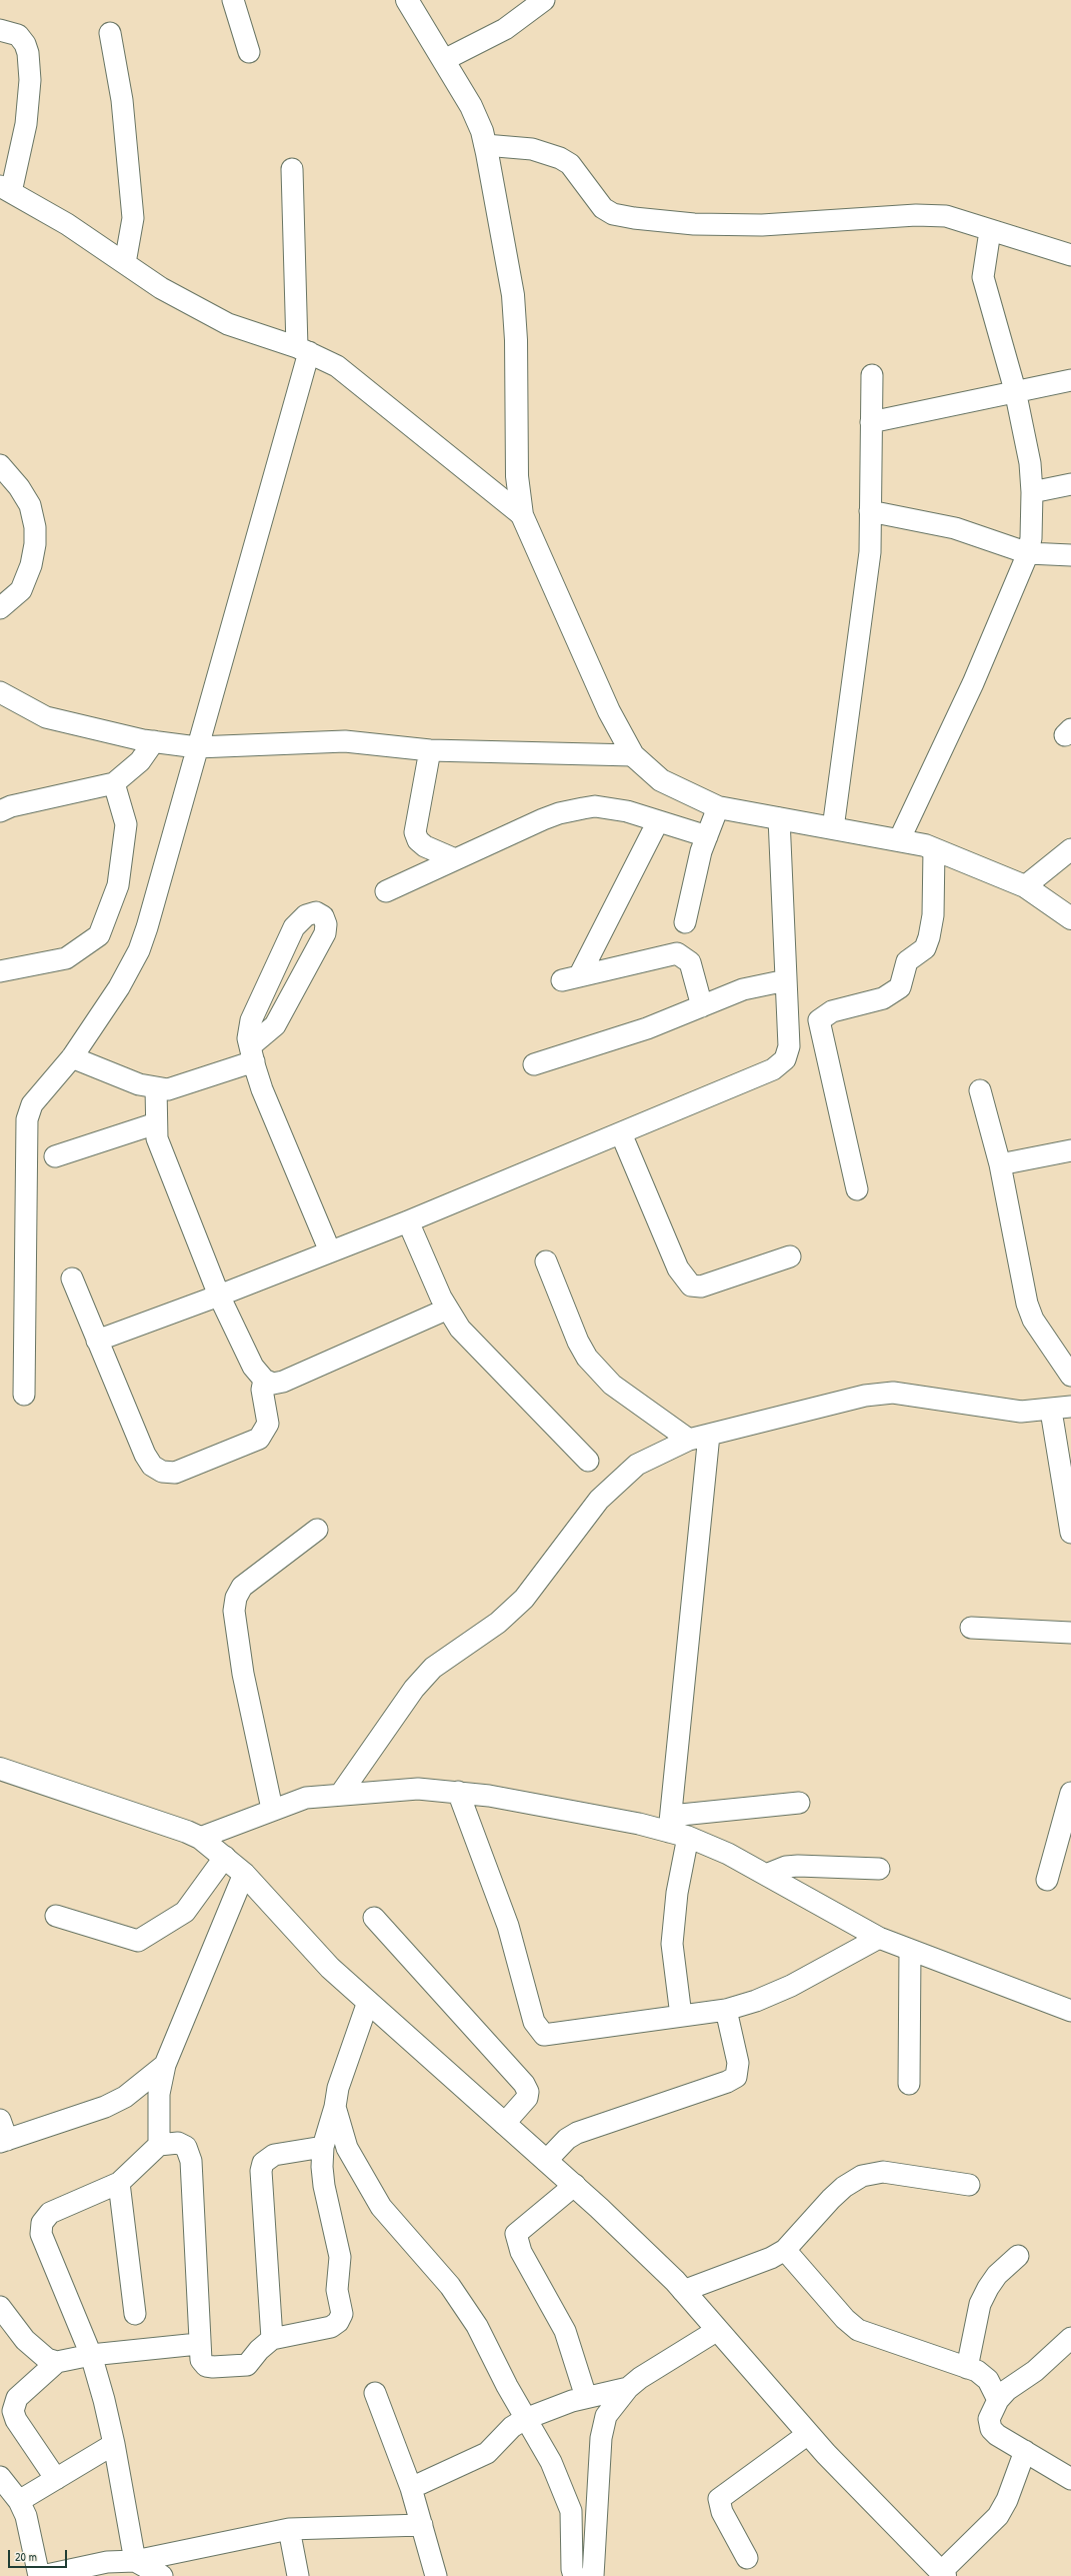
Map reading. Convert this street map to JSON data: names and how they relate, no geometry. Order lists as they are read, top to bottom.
{
  "scale_bar": "20 m"
}
